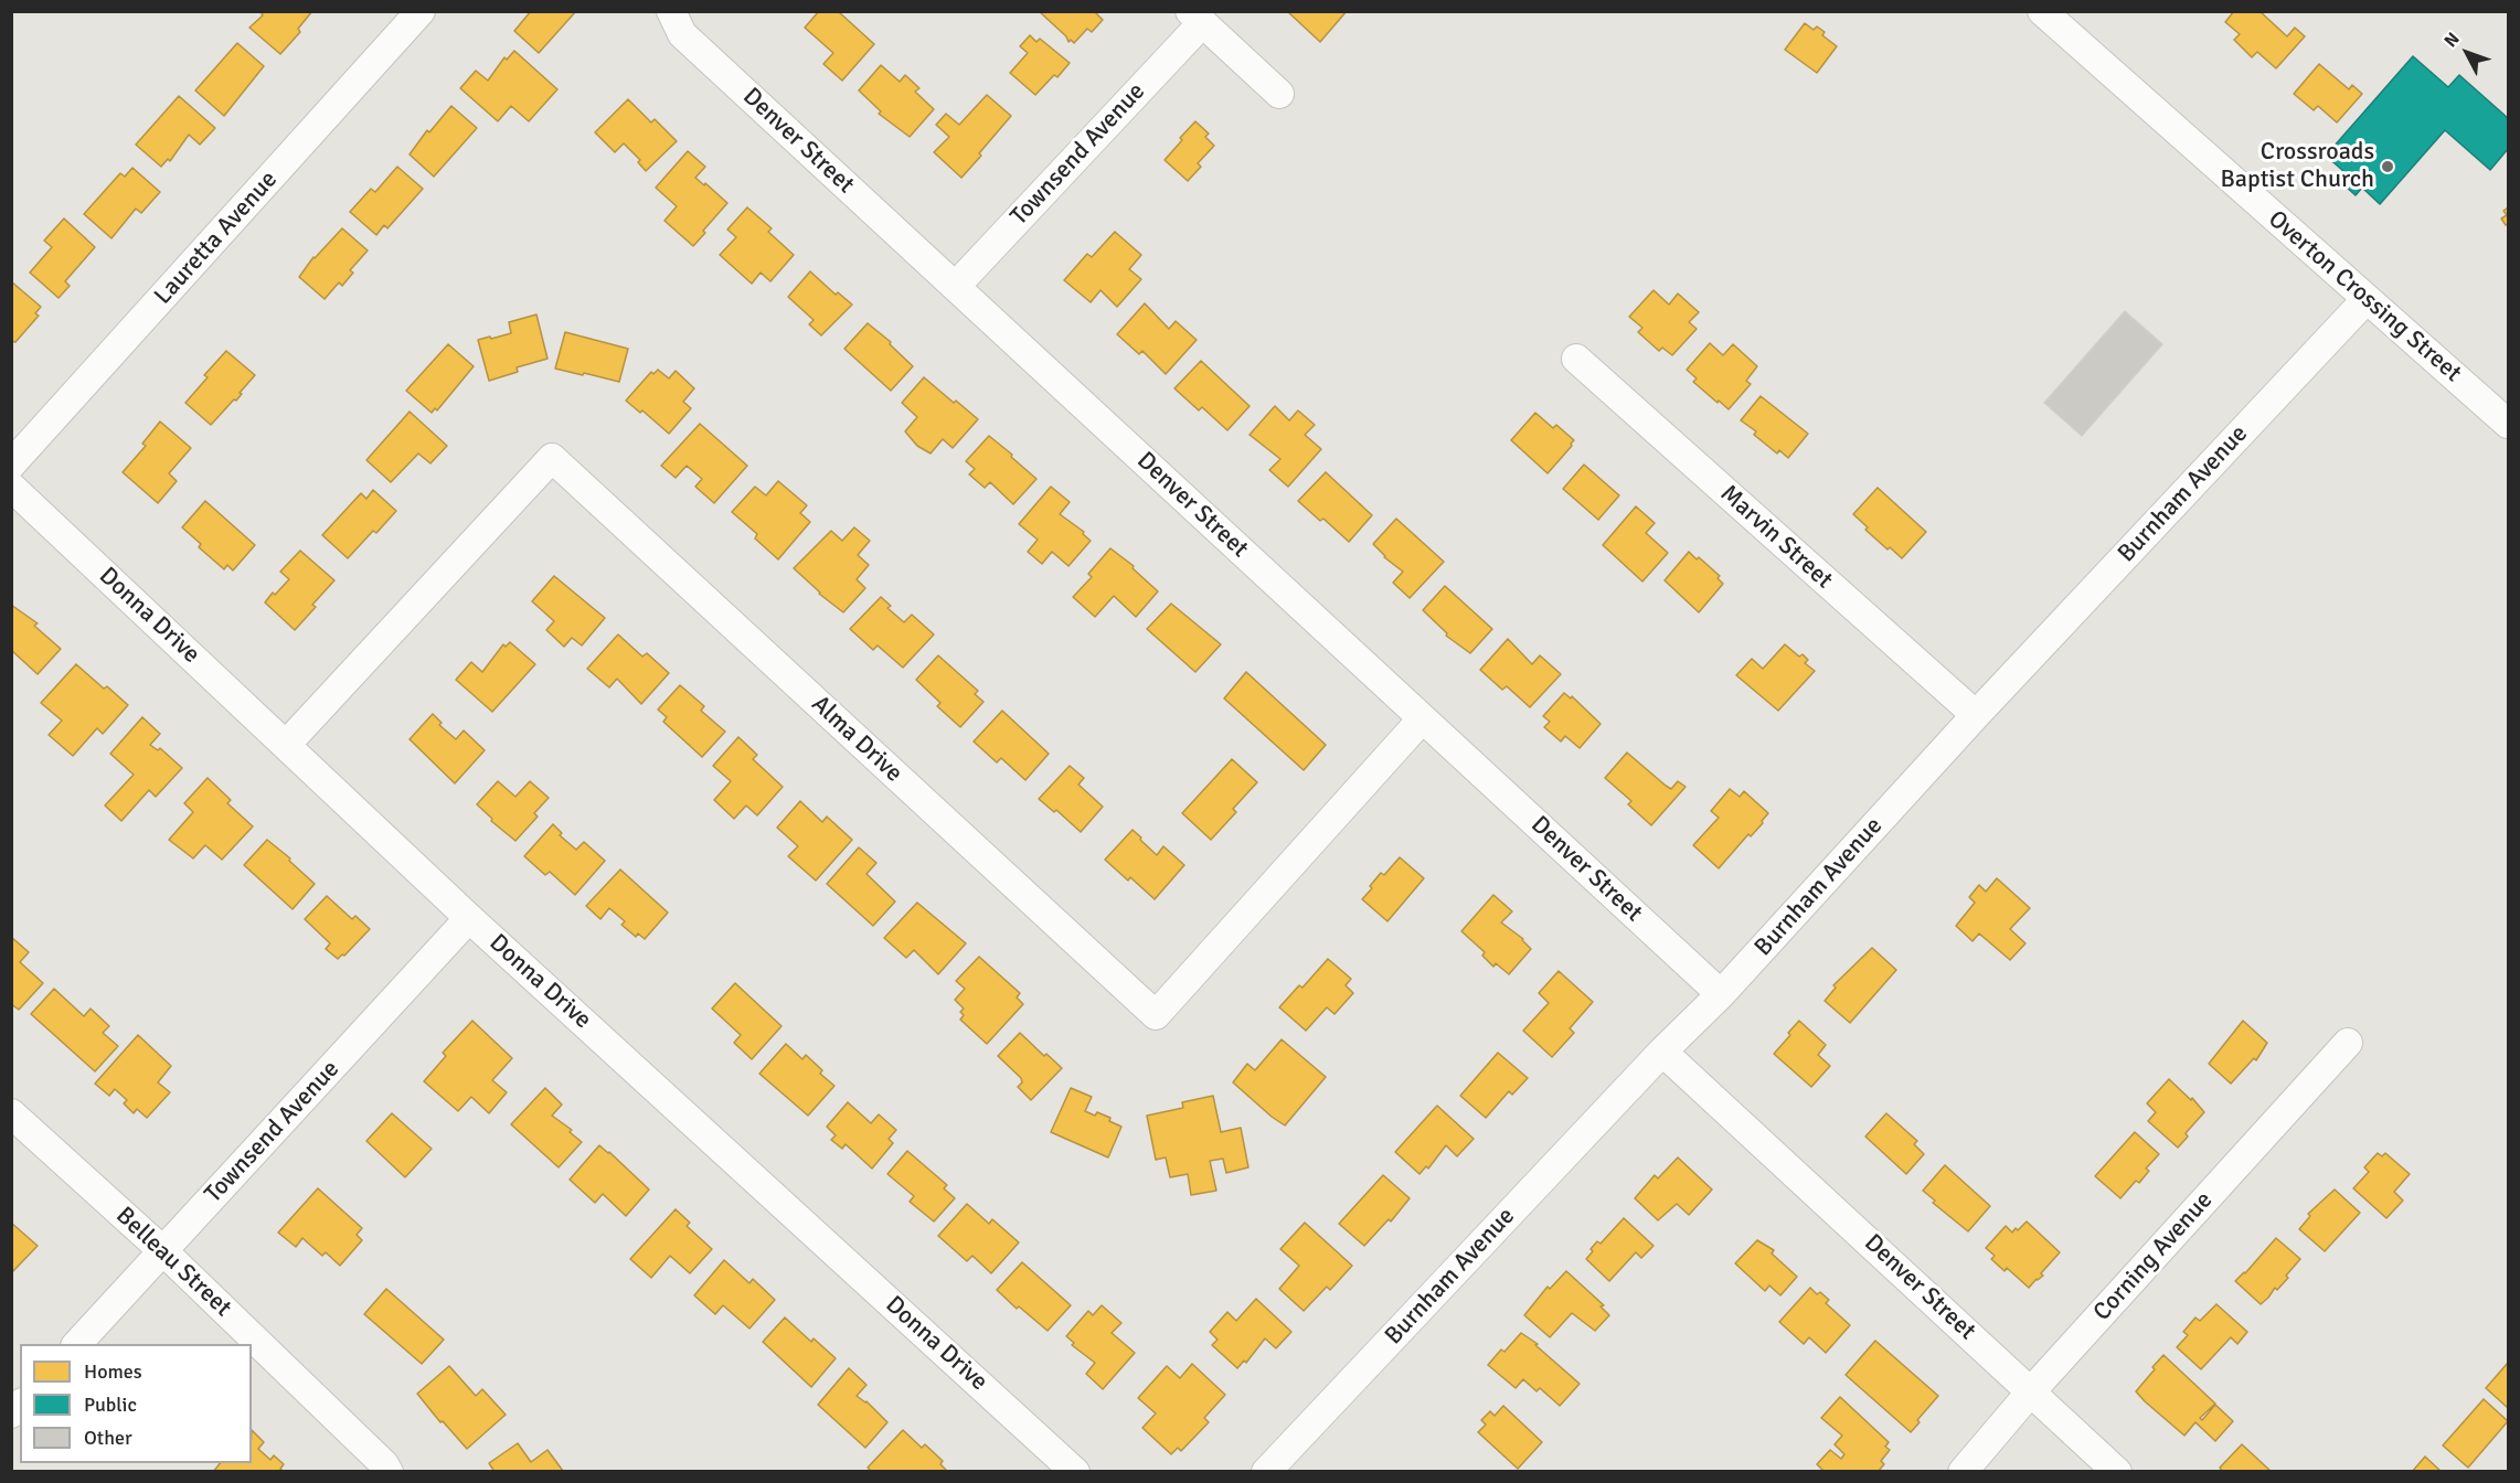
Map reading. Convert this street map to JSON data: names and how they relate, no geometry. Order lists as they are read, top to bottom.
{
  "streets": {
    "street": [
      "Denver Street",
      "Townsend Avenue",
      "Lauretta Avenue",
      "Overton Crossing Street",
      "Burnham Avenue",
      "Marvin Street",
      "Donna Drive",
      "Alma Drive",
      "Corning Avenue",
      "Belleau Street"
    ]
  },
  "crossings": [
    ["Denver Street", "Townsend Avenue"],
    ["Denver Street", "Burnham Avenue"],
    ["Denver Street", "Alma Drive"],
    ["Denver Street", "Corning Avenue"],
    ["Townsend Avenue", "Donna Drive"],
    ["Townsend Avenue", "Belleau Street"],
    ["Overton Crossing Street", "Burnham Avenue"],
    ["Burnham Avenue", "Marvin Street"],
    ["Donna Drive", "Alma Drive"]
  ],
  "places": ["Crossroads Baptist Church"],
  "legend": ["Homes", "Public", "Other"],
  "north": "top left"
}
